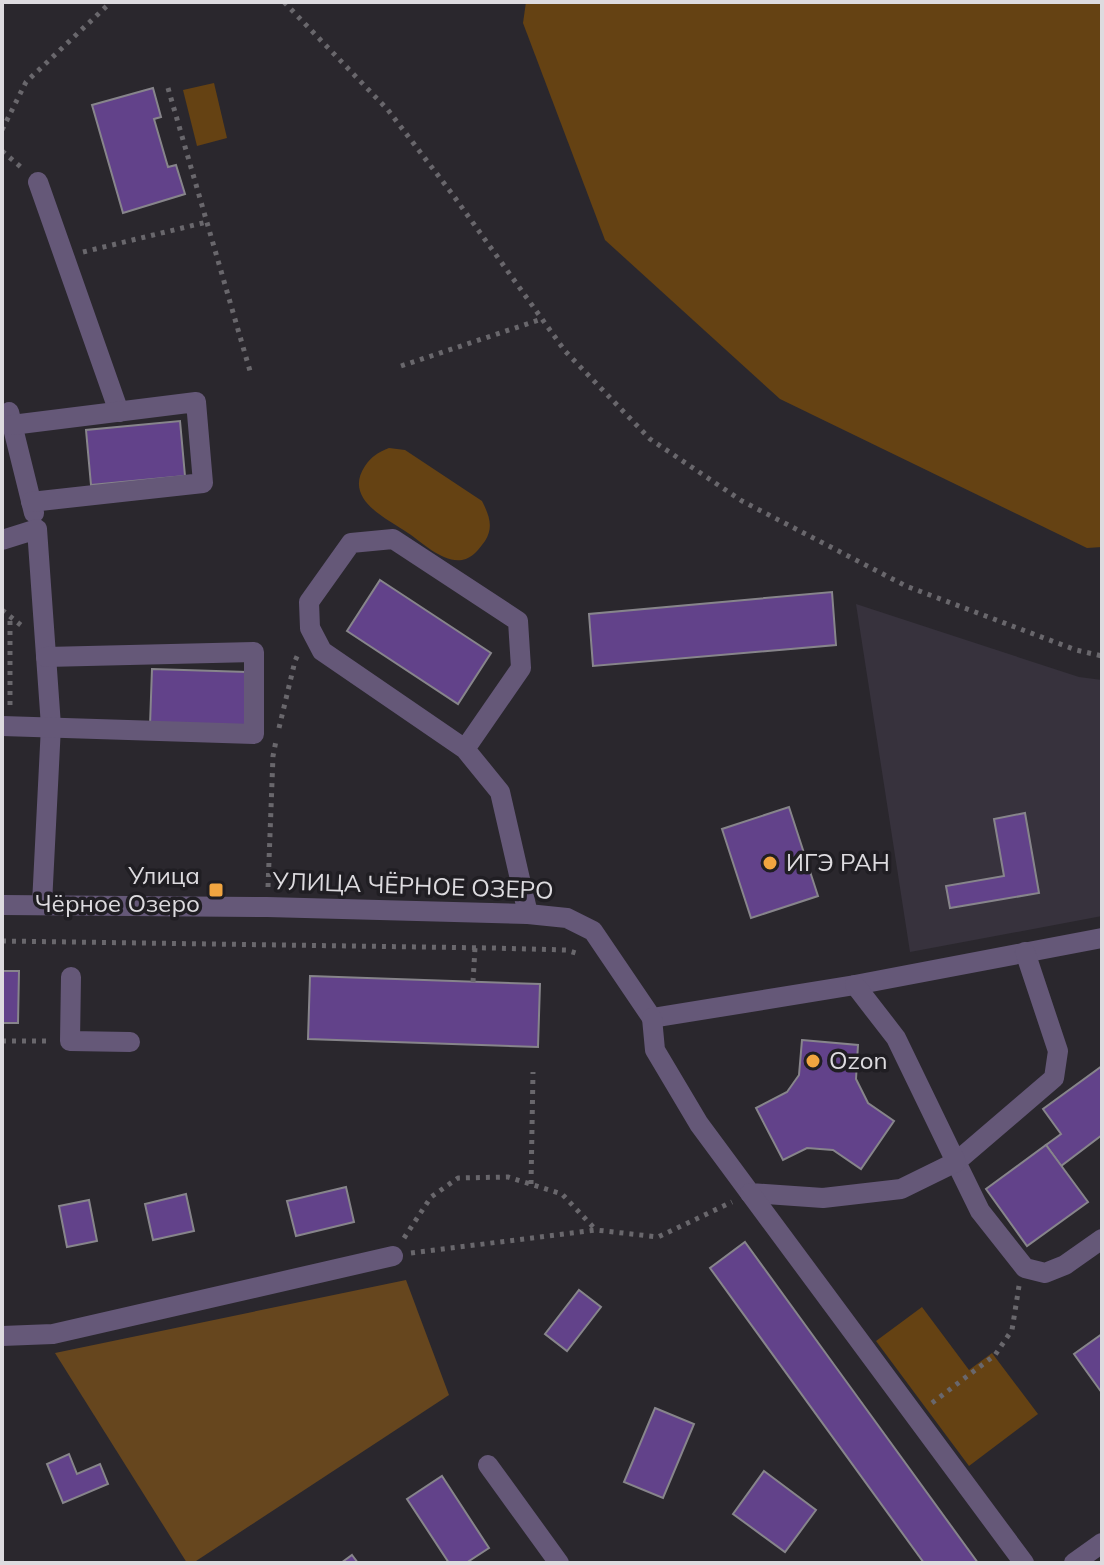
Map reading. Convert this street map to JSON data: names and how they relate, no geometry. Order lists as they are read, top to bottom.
{
  "streets": {
    "street": ["УЛИЦА ЧЁРНОЕ ОЗЕРО"]
  },
  "places": {
    "other": ["ИГЭ РАН", "Ozon"],
    "transit": ["Улица Чёрное Озеро"]
  }
}
